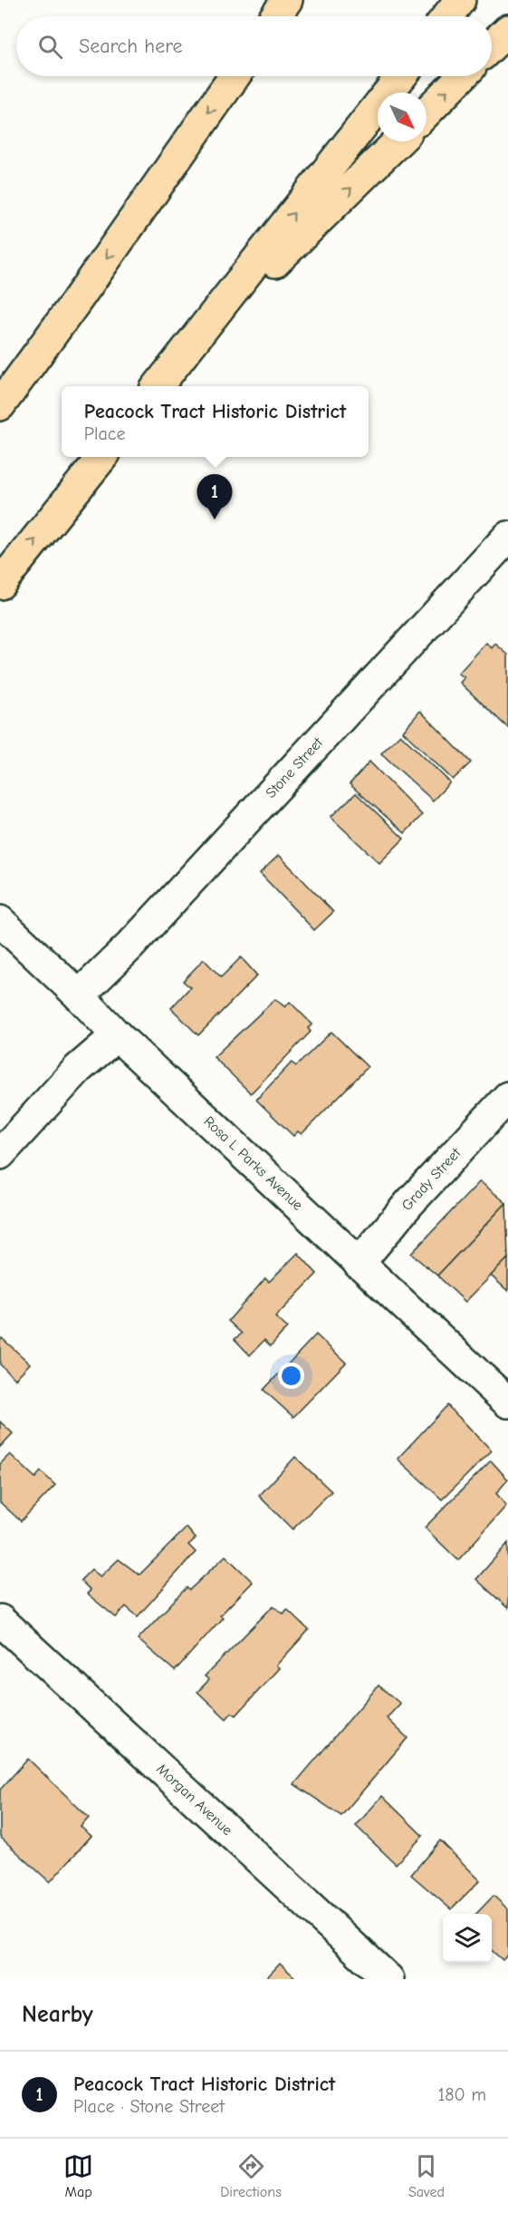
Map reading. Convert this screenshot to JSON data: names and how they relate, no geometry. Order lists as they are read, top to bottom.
{
  "streets": {
    "street": [
      "Stone Street",
      "Rosa L Parks Avenue",
      "Grady Street",
      "Morgan Avenue"
    ]
  },
  "crossings": [
    ["Stone Street", "Rosa L Parks Avenue"],
    ["Rosa L Parks Avenue", "Grady Street"]
  ],
  "north": "bottom right",
  "page": {
    "search": "Search here",
    "popup": ["Peacock Tract Historic District", "Place"],
    "pins": "1",
    "heading": "Nearby",
    "list": [
      {
        "mark": "1",
        "name": "Peacock Tract Historic District",
        "note": "Place · Stone Street",
        "value": "180 m"
      }
    ],
    "nav": ["Map", "Directions", "Saved"]
  }
}
